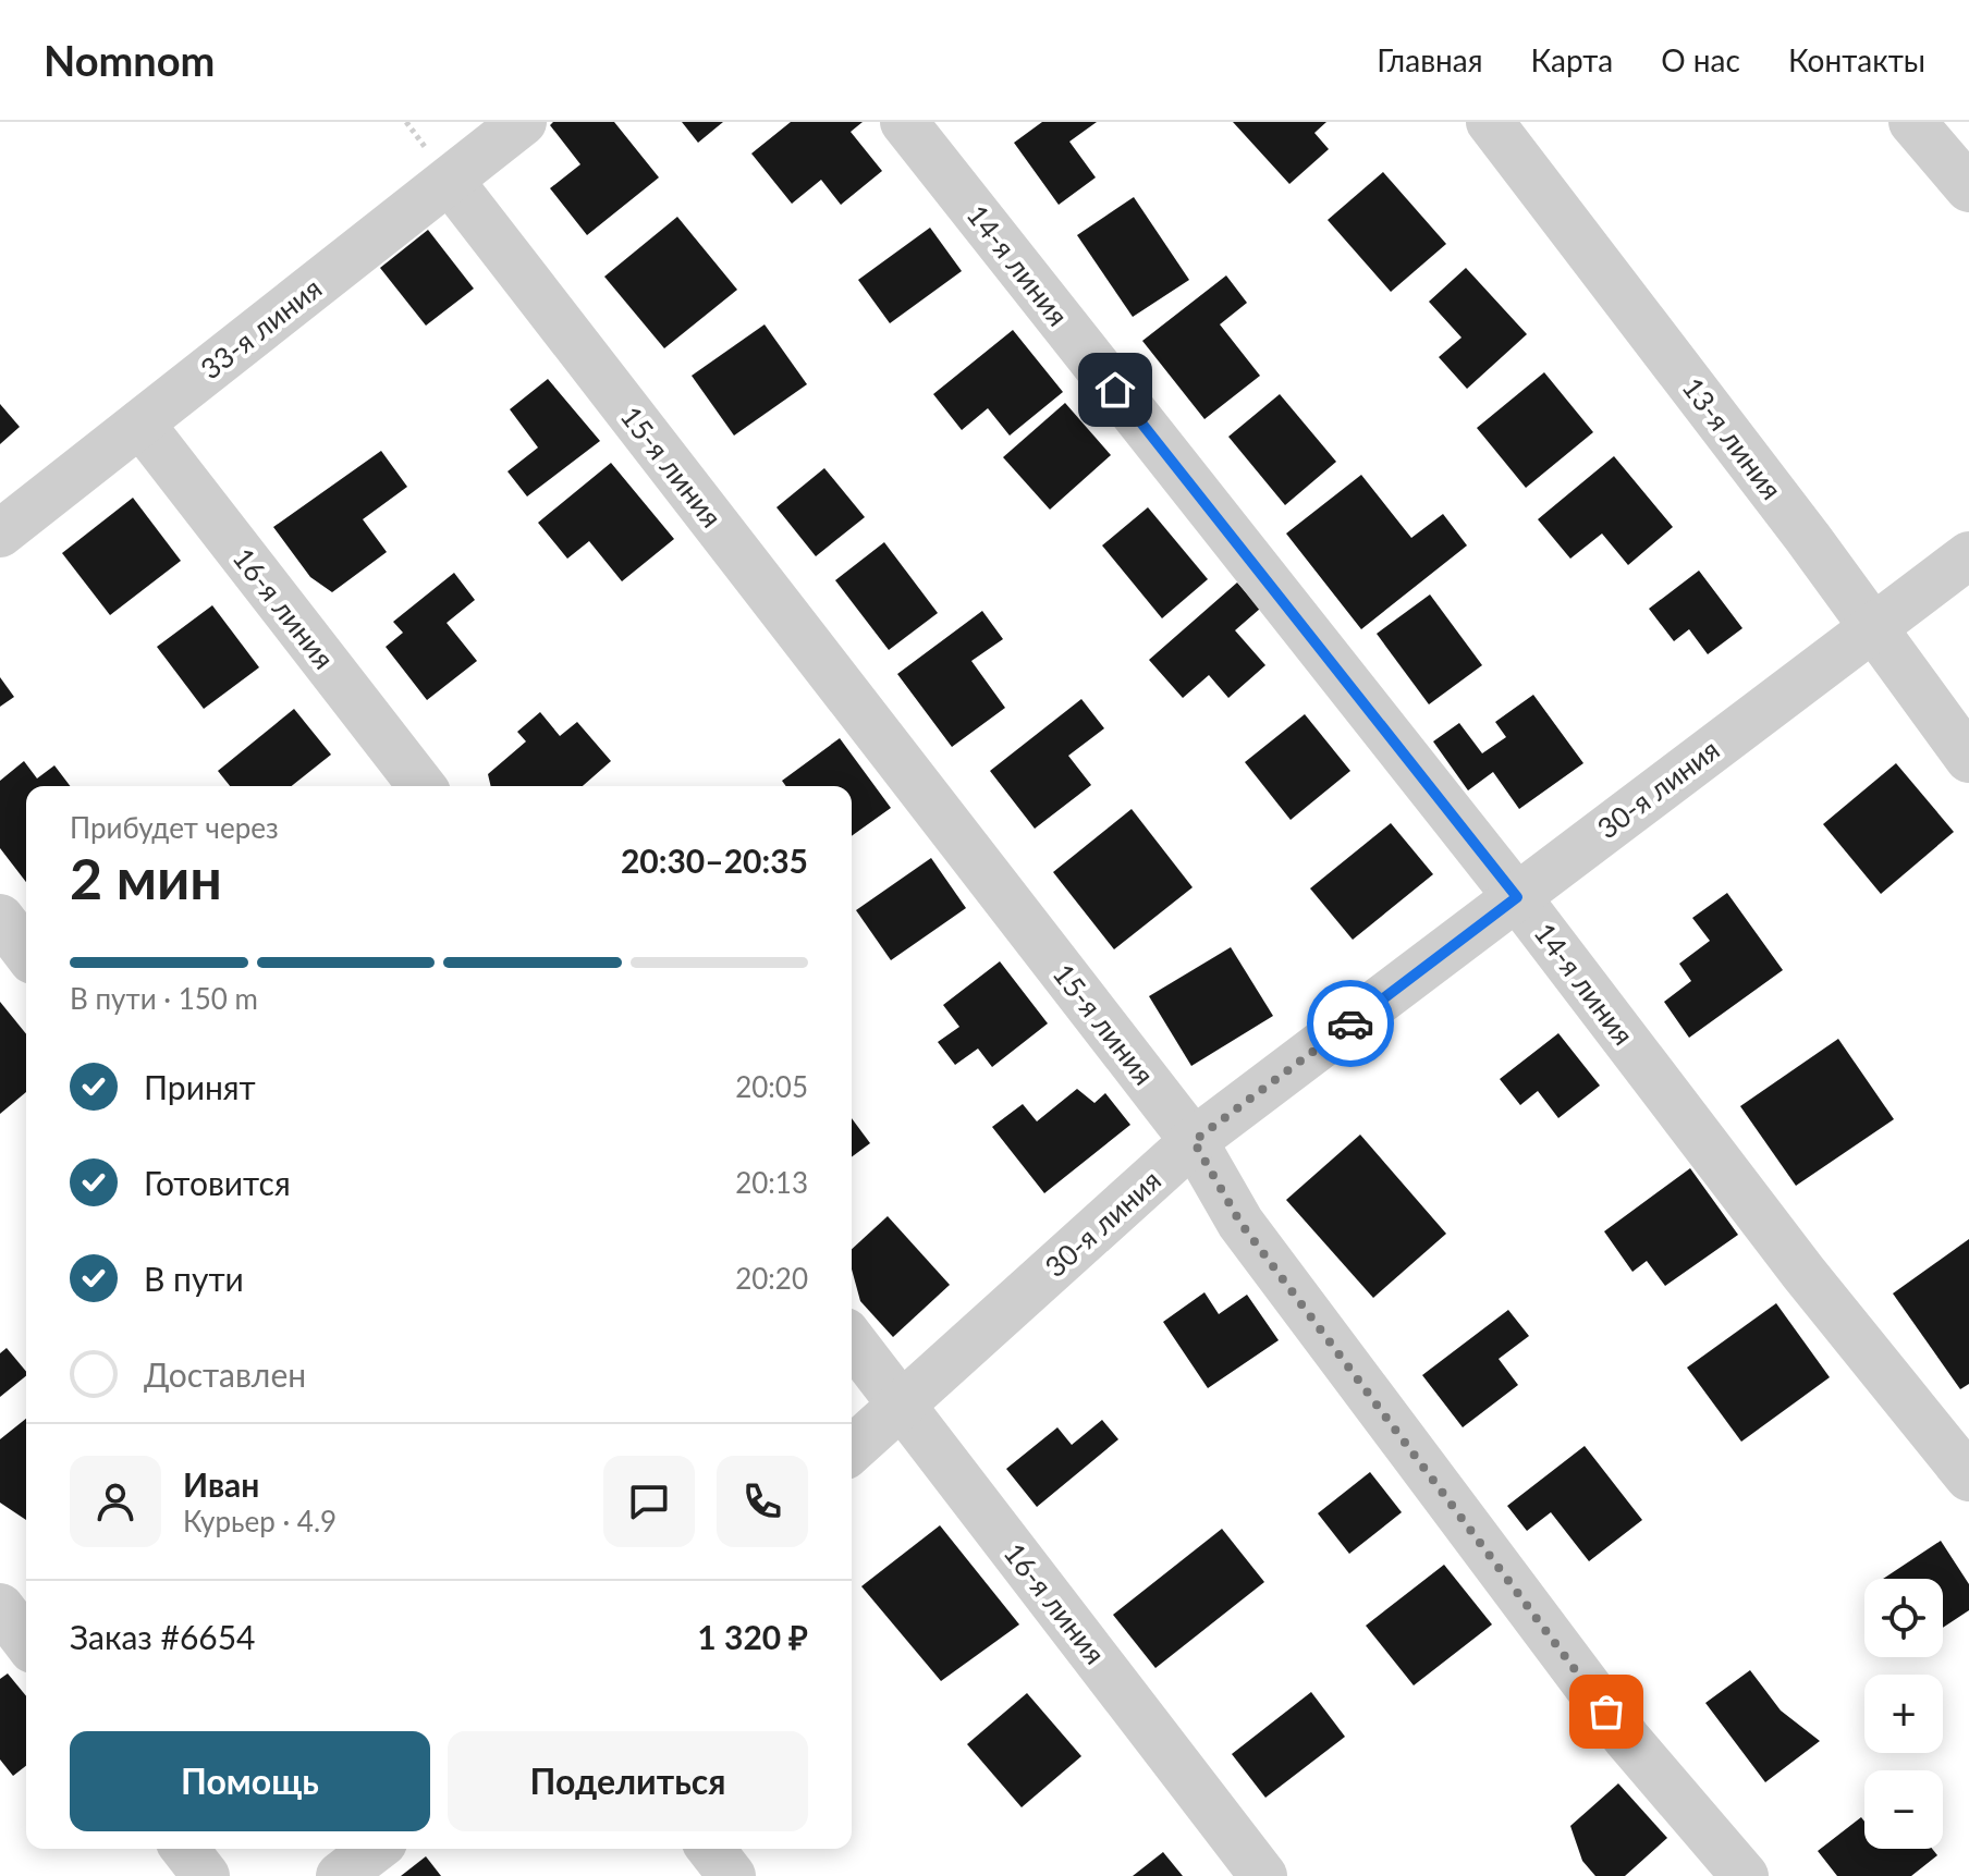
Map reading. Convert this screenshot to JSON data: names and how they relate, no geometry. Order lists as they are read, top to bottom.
{
  "streets": {
    "street": [
      "14-я линия",
      "33-я линия",
      "13-я линия",
      "15-я линия",
      "16-я линия",
      "30-я линия"
    ]
  },
  "crossings": [
    ["14-я линия", "30-я линия"],
    ["33-я линия", "15-я линия"],
    ["33-я линия", "16-я линия"],
    ["13-я линия", "30-я линия"],
    ["15-я линия", "30-я линия"],
    ["16-я линия", "30-я линия"]
  ],
  "page": {
    "header": "Nomnom",
    "nav": [
      "Главная",
      "Карта",
      "О нас",
      "Контакты"
    ],
    "heading": ["2 мин", "Прибудет через", "20:30–20:35"],
    "panel": [
      "Иван",
      "Курьер · 4.9",
      "Заказ #6654",
      "1 320 ₽"
    ],
    "bar": "В пути · 150 m",
    "list": [
      ["Принят", "20:05"],
      ["Готовится", "20:13"],
      ["В пути", "20:20"],
      "Доставлен"
    ],
    "map_buttons": ["+", "−"],
    "buttons": ["Помощь", "Поделиться"]
  }
}
